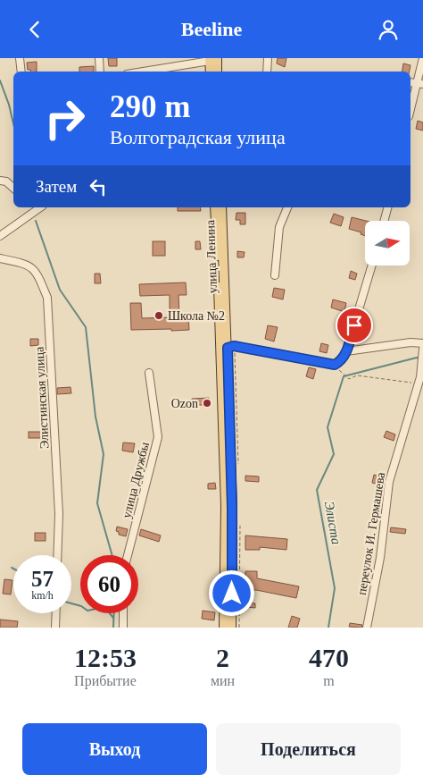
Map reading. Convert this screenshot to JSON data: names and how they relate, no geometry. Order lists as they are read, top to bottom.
{
  "streets": {
    "main road": ["улица Ленина"],
    "street": ["Элистинская улица", "улица Дружбы", "переулок И. Гермашева"]
  },
  "water": ["Элиста"],
  "places": ["Школа №2", "Ozon"],
  "north": "right",
  "page": {
    "header": "Beeline",
    "turn": ["290 m", "Волгоградская улица"],
    "then": "Затем",
    "speed": "57 km/h",
    "limit": "60",
    "eta": [
      "12:53",
      "Прибытие",
      "2",
      "мин",
      "470",
      "m"
    ],
    "buttons": ["Выход", "Поделиться"]
  }
}
